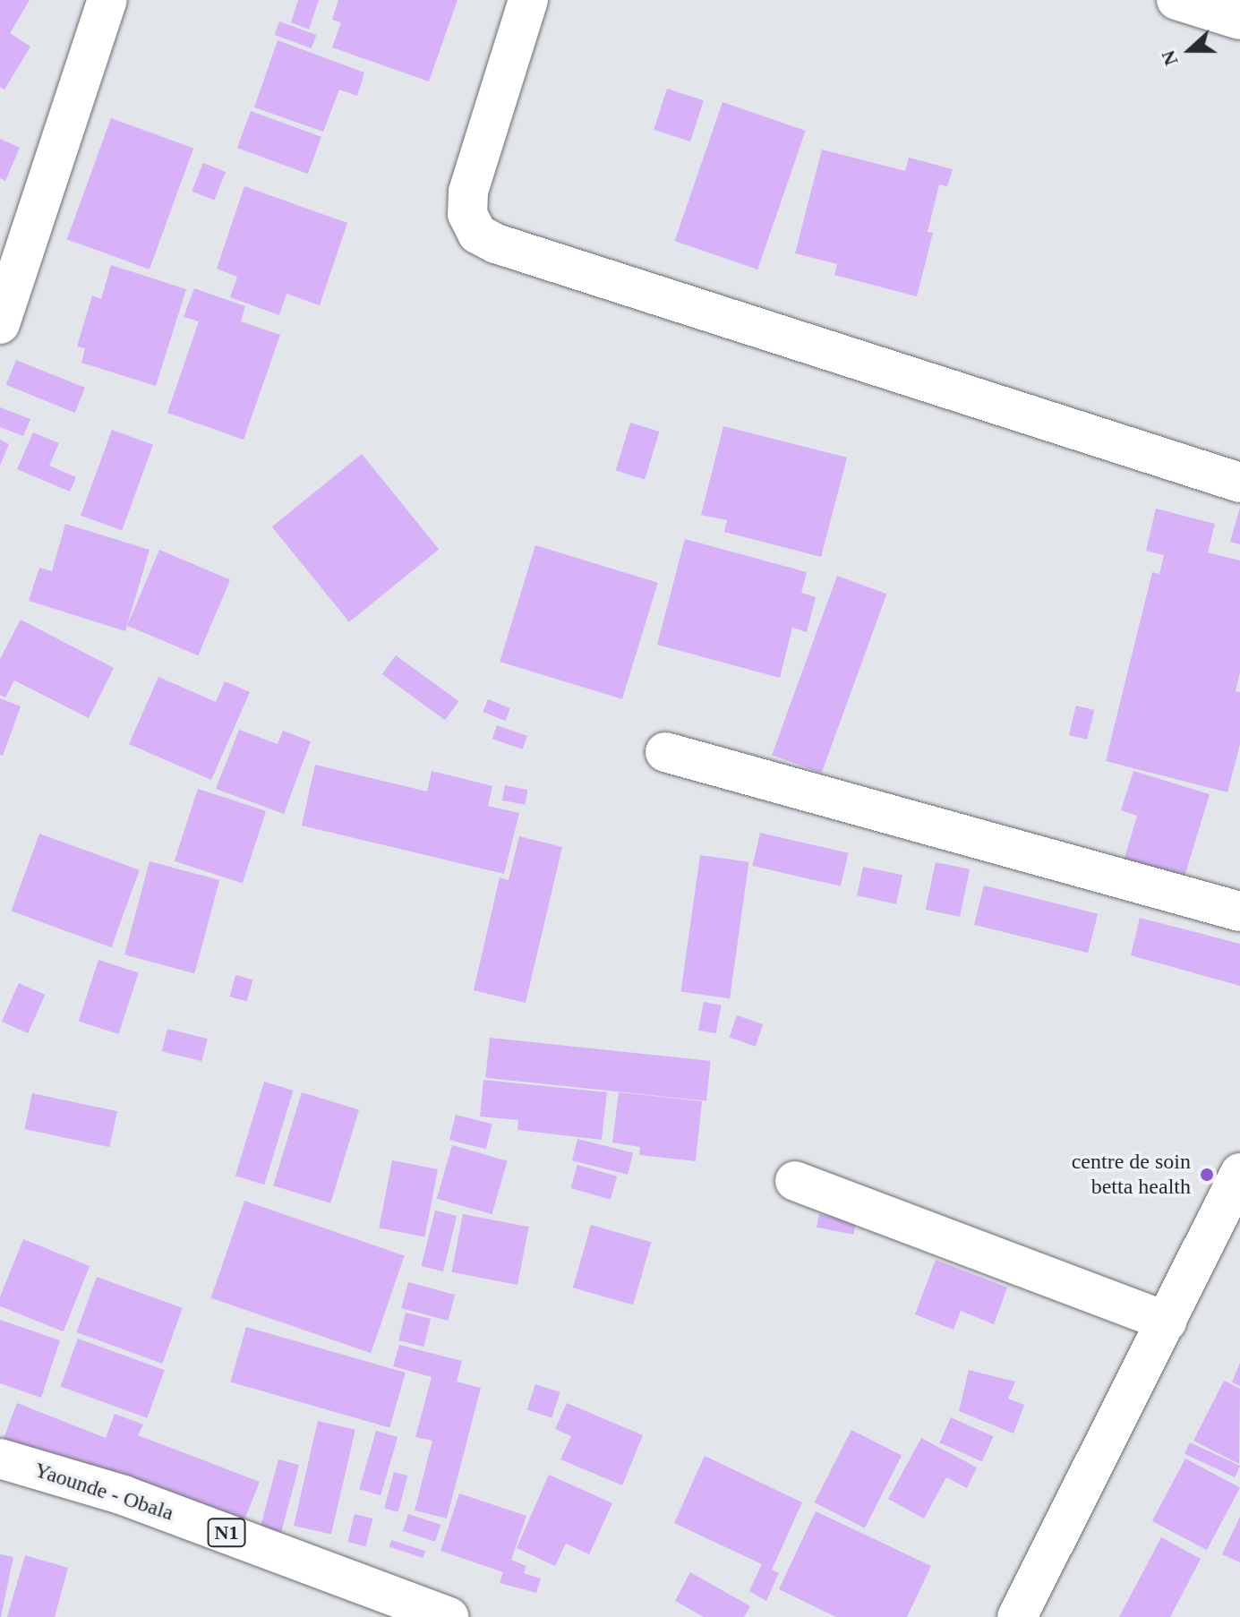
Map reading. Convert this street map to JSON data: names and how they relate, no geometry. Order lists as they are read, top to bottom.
{
  "streets": {
    "main road": ["Yaounde - Obala", "N1"]
  },
  "places": ["centre de soin betta health"],
  "north": "left"
}
